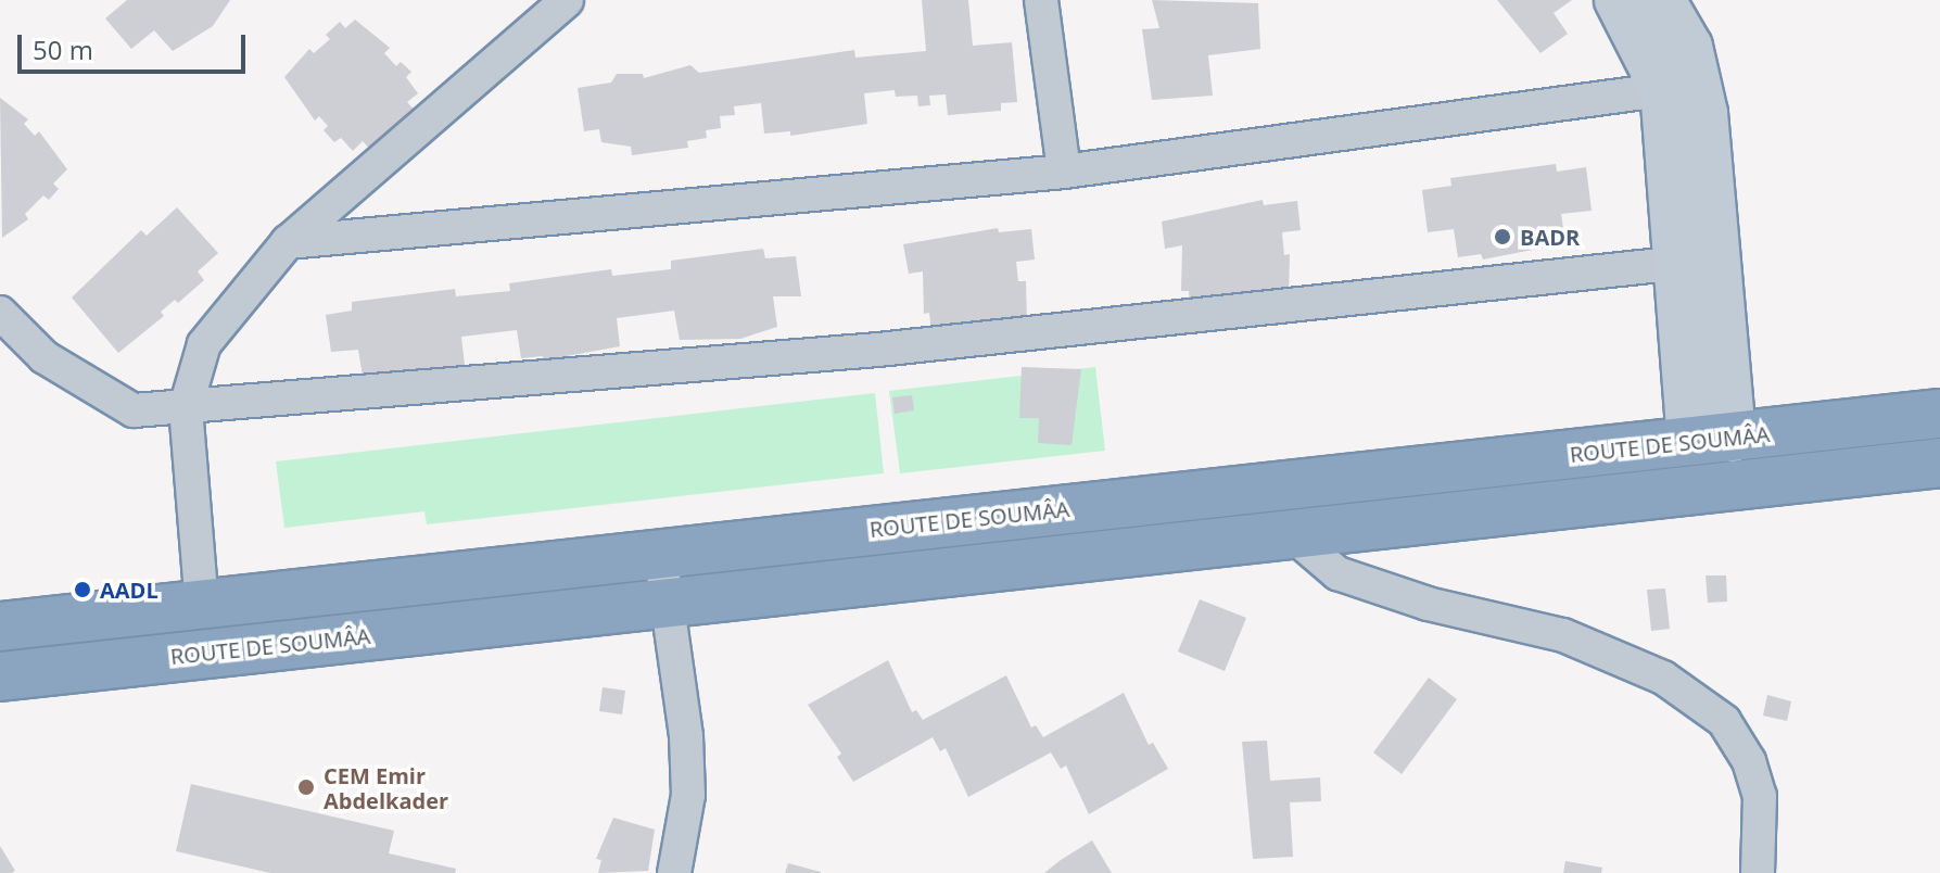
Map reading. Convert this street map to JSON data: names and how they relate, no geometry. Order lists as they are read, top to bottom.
{
  "streets": {
    "highway": ["ROUTE DE SOUMÂA"]
  },
  "places": ["BADR", "AADL", "CEM Emir Abdelkader"],
  "scale_bar": "50 m"
}
